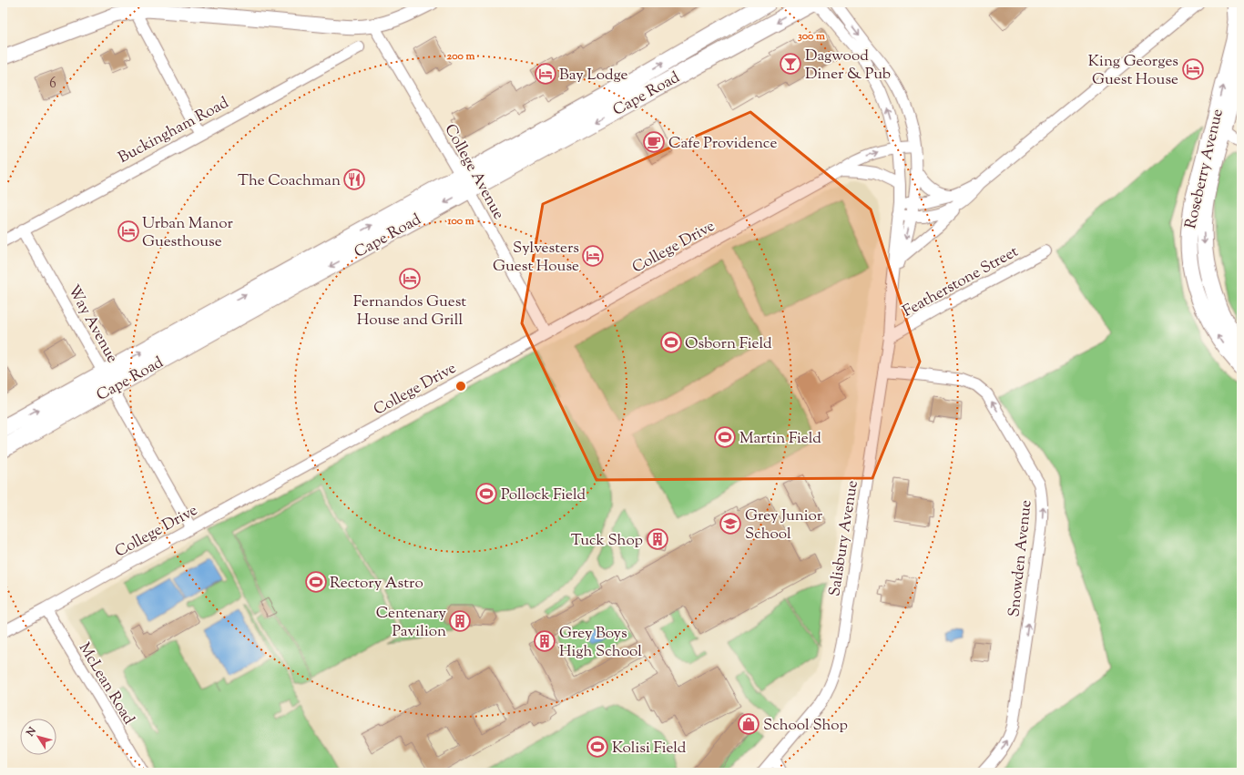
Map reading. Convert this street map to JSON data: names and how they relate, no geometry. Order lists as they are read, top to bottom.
{
  "streets": {
    "main road": ["Cape Road", "Roseberry Avenue"],
    "street": [
      "Buckingham Road",
      "College Avenue",
      "College Drive",
      "Featherstone Street",
      "Way Avenue",
      "Salisbury Avenue",
      "Snowden Avenue",
      "McLean Road"
    ]
  },
  "crossings": [
    ["Cape Road", "College Avenue"],
    ["Cape Road", "Way Avenue"],
    ["Buckingham Road", "Way Avenue"],
    ["College Avenue", "College Drive"],
    ["College Drive", "Way Avenue"],
    ["College Drive", "Salisbury Avenue"],
    ["College Drive", "McLean Road"],
    ["Featherstone Street", "Salisbury Avenue"],
    ["Salisbury Avenue", "Snowden Avenue"]
  ],
  "one_way": ["Snowden Avenue"],
  "places": {
    "bar": ["Dagwood Diner & Pub"],
    "hotel": [
      "King Georges Guest House",
      "Bay Lodge",
      "Urban Manor Guesthouse",
      "Sylvesters Guest House",
      "Fernandos Guest House and Grill"
    ],
    "cafe": ["Cafe Providence"],
    "restaurant": ["The Coachman"],
    "sports": [
      "Osborn Field",
      "Martin Field",
      "Pollock Field",
      "Rectory Astro",
      "Kolisi Field"
    ],
    "school or university": ["Grey Junior School"],
    "building": ["Tuck Shop", "Centenary Pavilion", "Grey Boys High School"],
    "shop": ["School Shop"]
  },
  "house_numbers": ["6"],
  "north": "top left",
  "rings": ["300 m", "200 m", "100 m"]
}
